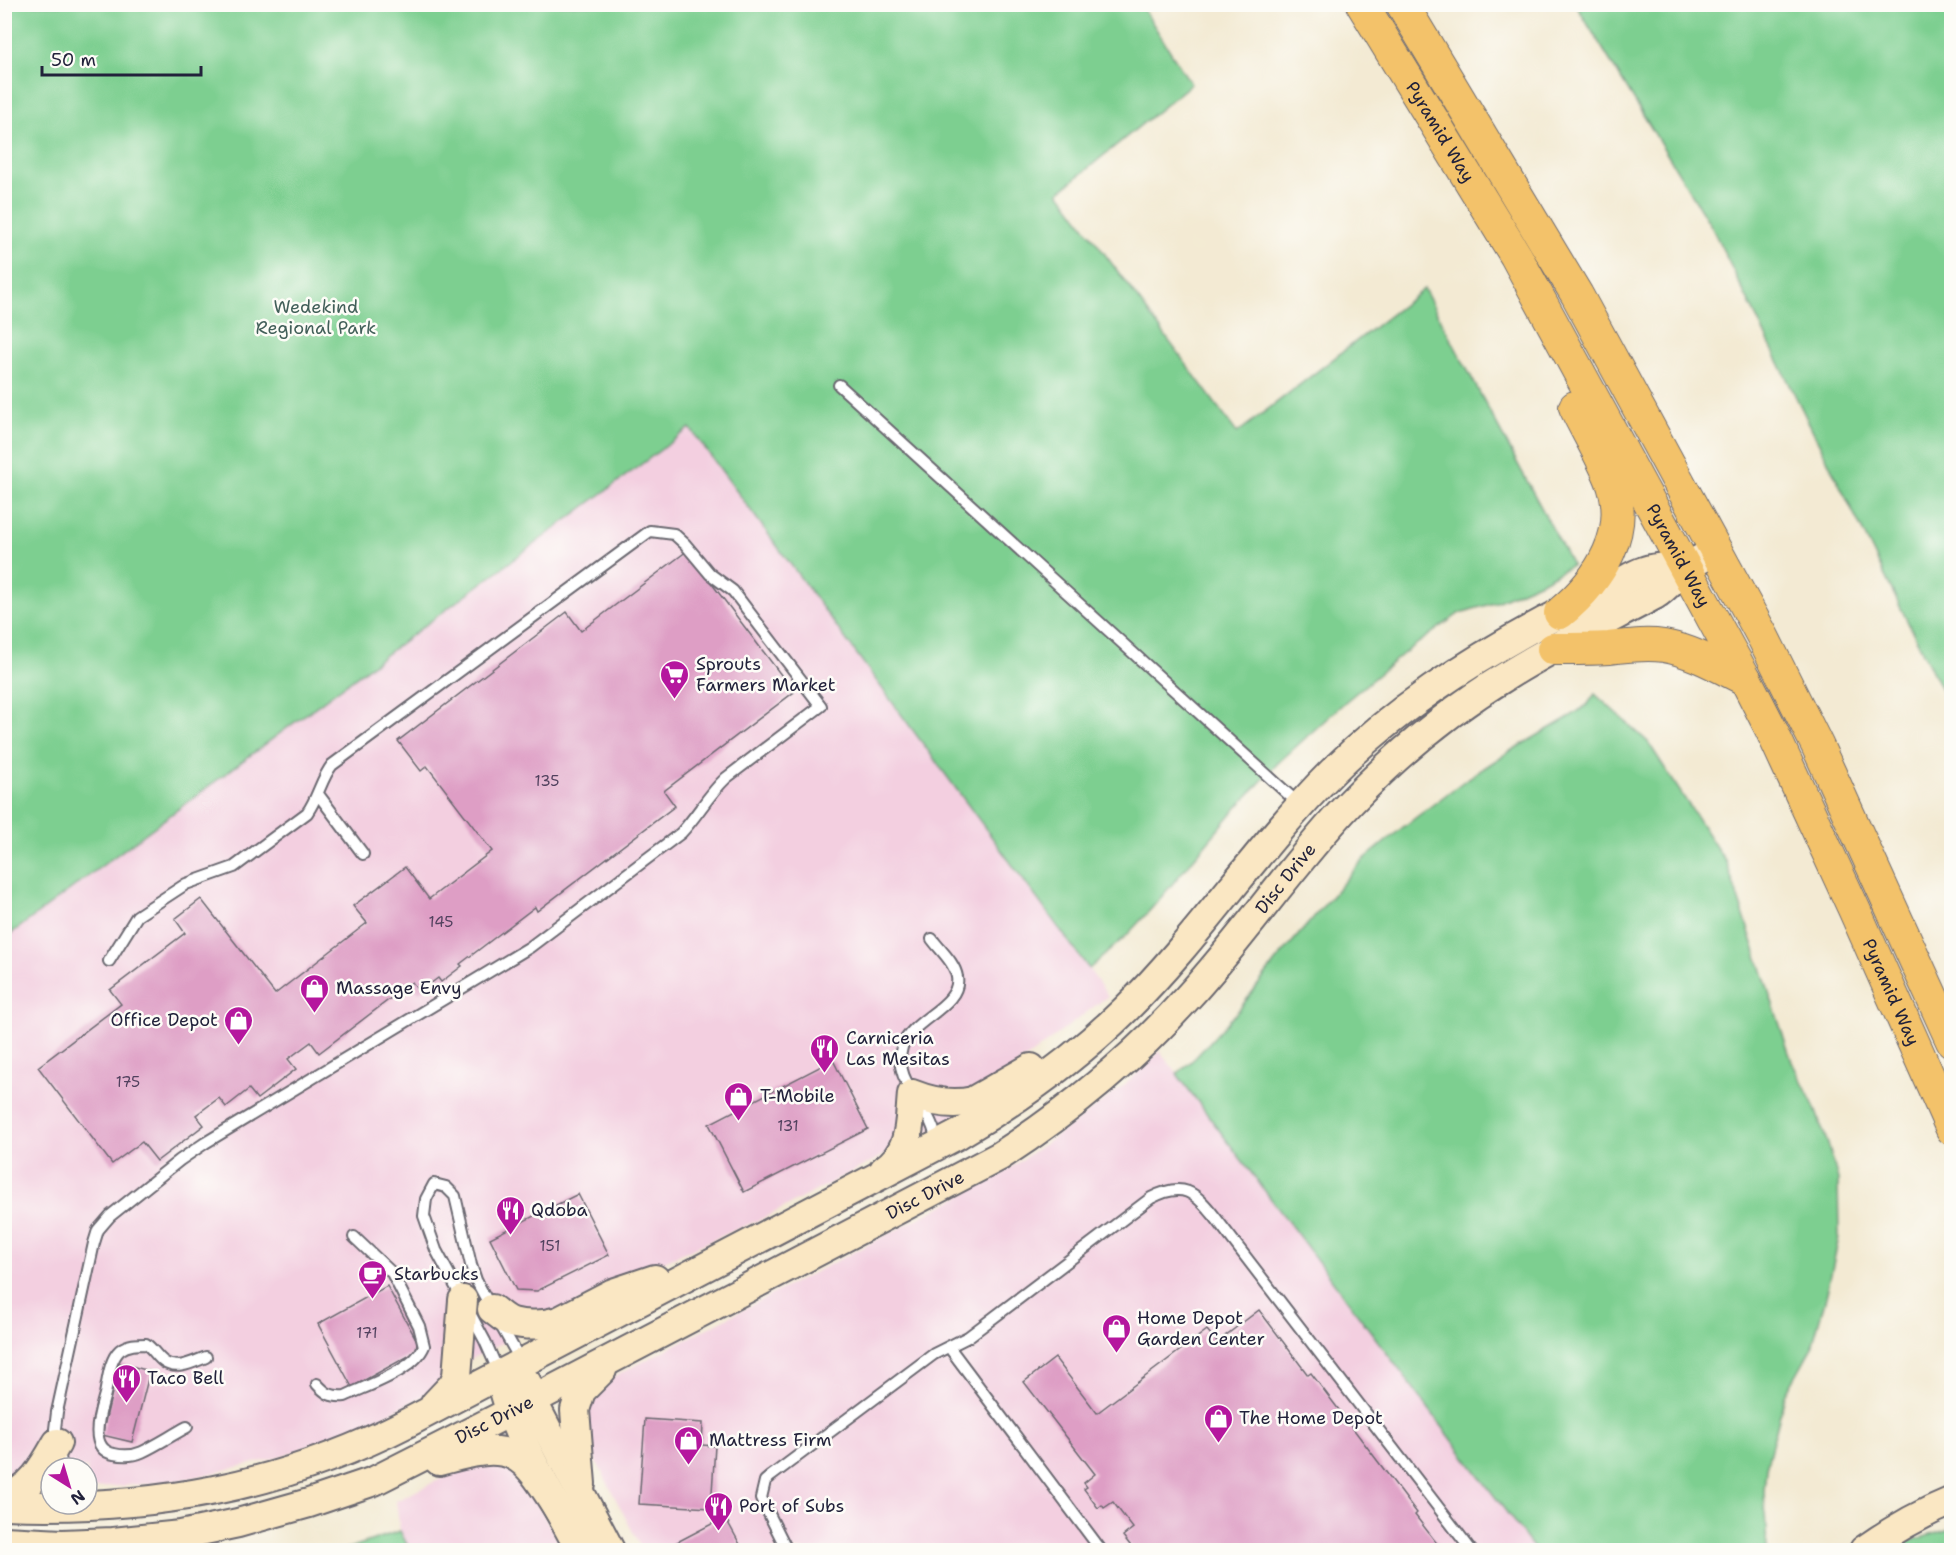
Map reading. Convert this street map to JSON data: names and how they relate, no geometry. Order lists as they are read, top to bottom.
{
  "streets": {
    "main road": ["Pyramid Way", "Disc Drive"]
  },
  "crossings": [
    ["Pyramid Way", "Disc Drive"]
  ],
  "parks": ["Wedekind Regional Park"],
  "places": {
    "supermarket": ["Sprouts Farmers Market"],
    "shop": [
      "Massage Envy",
      "Office Depot",
      "T-Mobile",
      "Home Depot Garden Center",
      "The Home Depot",
      "Mattress Firm"
    ],
    "restaurant": [
      "Carniceria Las Mesitas",
      "Qdoba",
      "Taco Bell",
      "Port of Subs"
    ],
    "cafe": ["Starbucks"]
  },
  "house_numbers": [
    "135",
    "145",
    "175",
    "131",
    "151",
    "171"
  ],
  "scale_bar": "50 m",
  "north": "bottom right"
}
